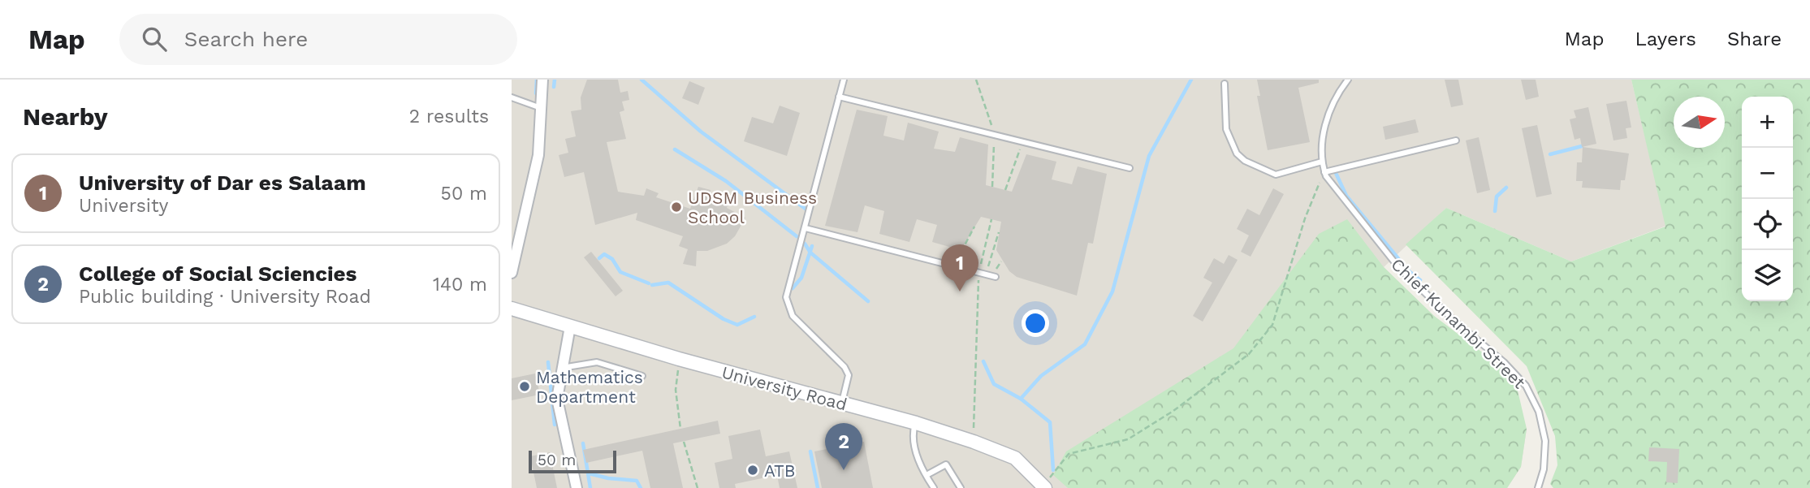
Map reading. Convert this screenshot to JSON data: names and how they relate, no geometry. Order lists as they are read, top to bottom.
{
  "streets": {
    "street": ["University Road"],
    "lane": ["Chief Kunambi Street"]
  },
  "places": ["UDSM Business School", "Mathematics Department", "ATB"],
  "scale_bar": "50 m",
  "north": "right",
  "page": {
    "header": "Map",
    "search": "Search here",
    "nav": ["Map", "Layers", "Share"],
    "heading": ["Nearby", "2 results"],
    "map_buttons": ["+", "−"],
    "list": [
      {
        "mark": "1",
        "name": "University of Dar es Salaam",
        "note": "University",
        "value": "50 m"
      },
      {
        "mark": "2",
        "name": "College of Social Sciencies",
        "note": "Public building · University Road",
        "value": "140 m"
      }
    ],
    "pins": ["1", "2"],
    "scale": "50 m"
  }
}
